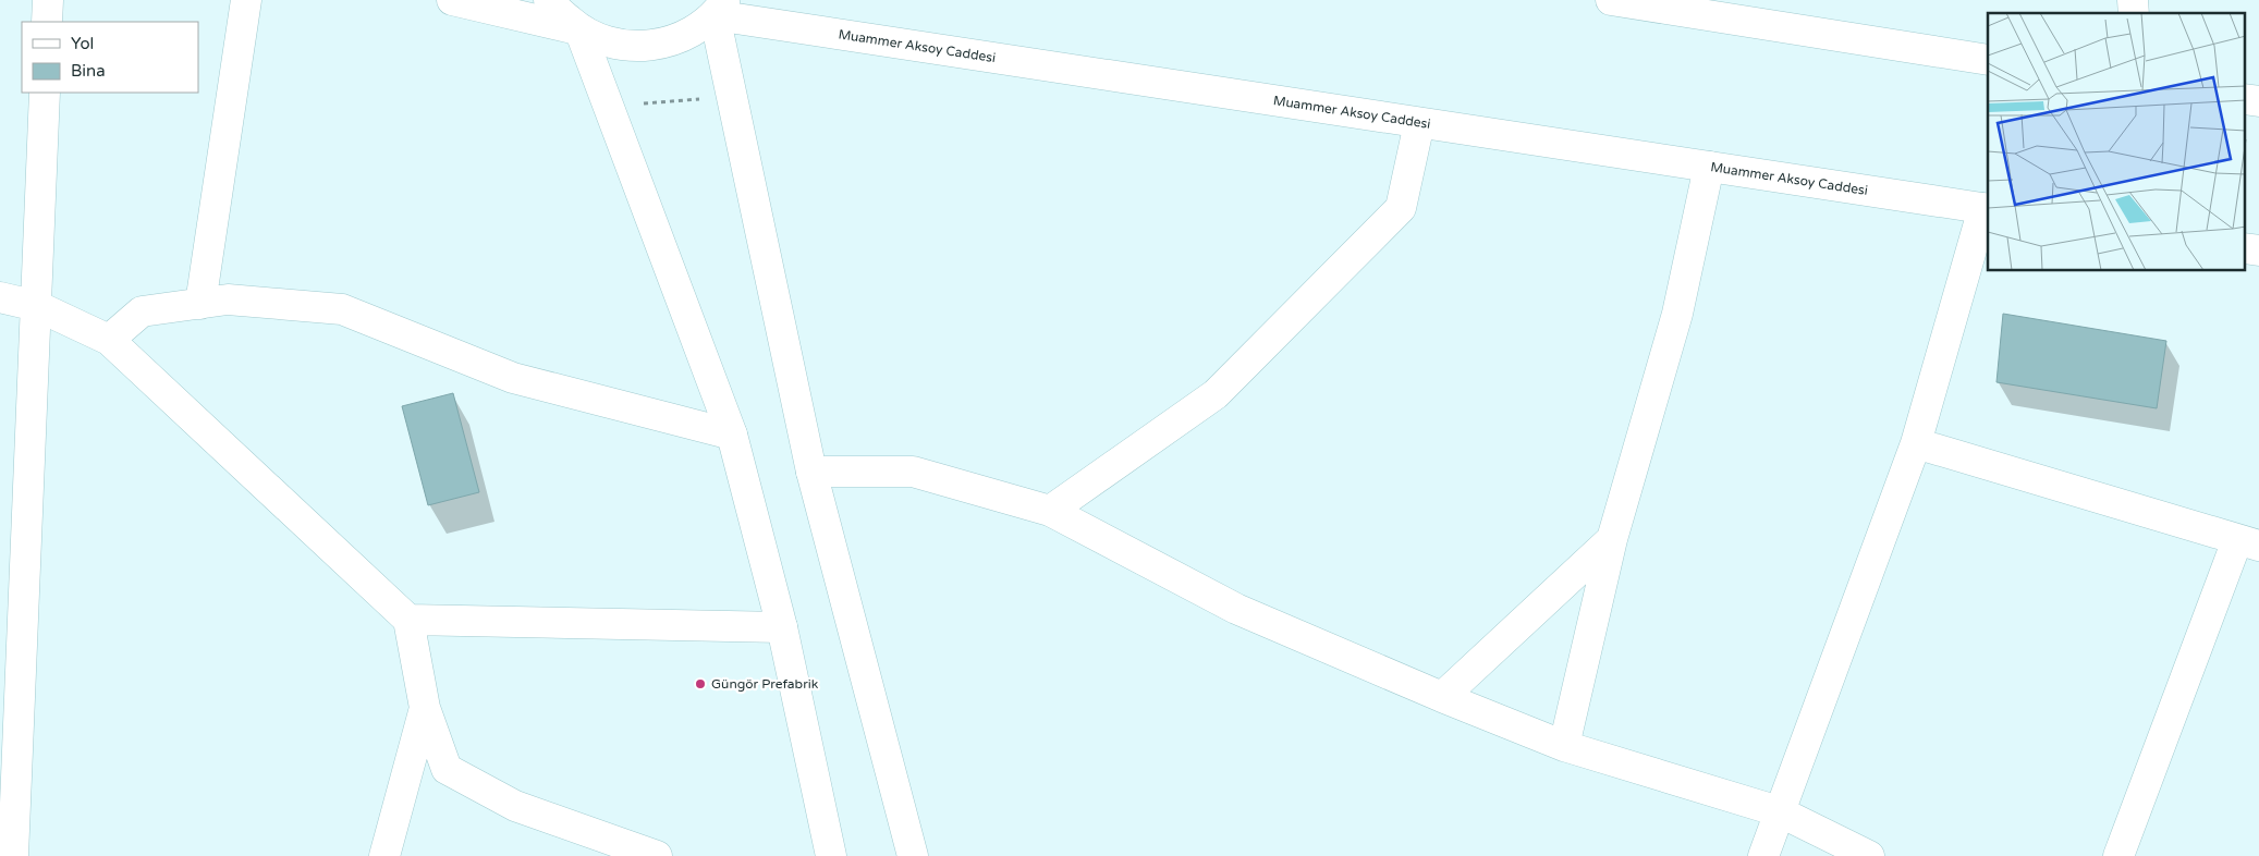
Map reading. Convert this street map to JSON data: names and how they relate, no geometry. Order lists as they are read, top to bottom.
{
  "streets": {
    "street": ["Muammer Aksoy Caddesi"]
  },
  "places": ["Güngör Prefabrik"],
  "legend": ["Yol", "Bina"]
}
